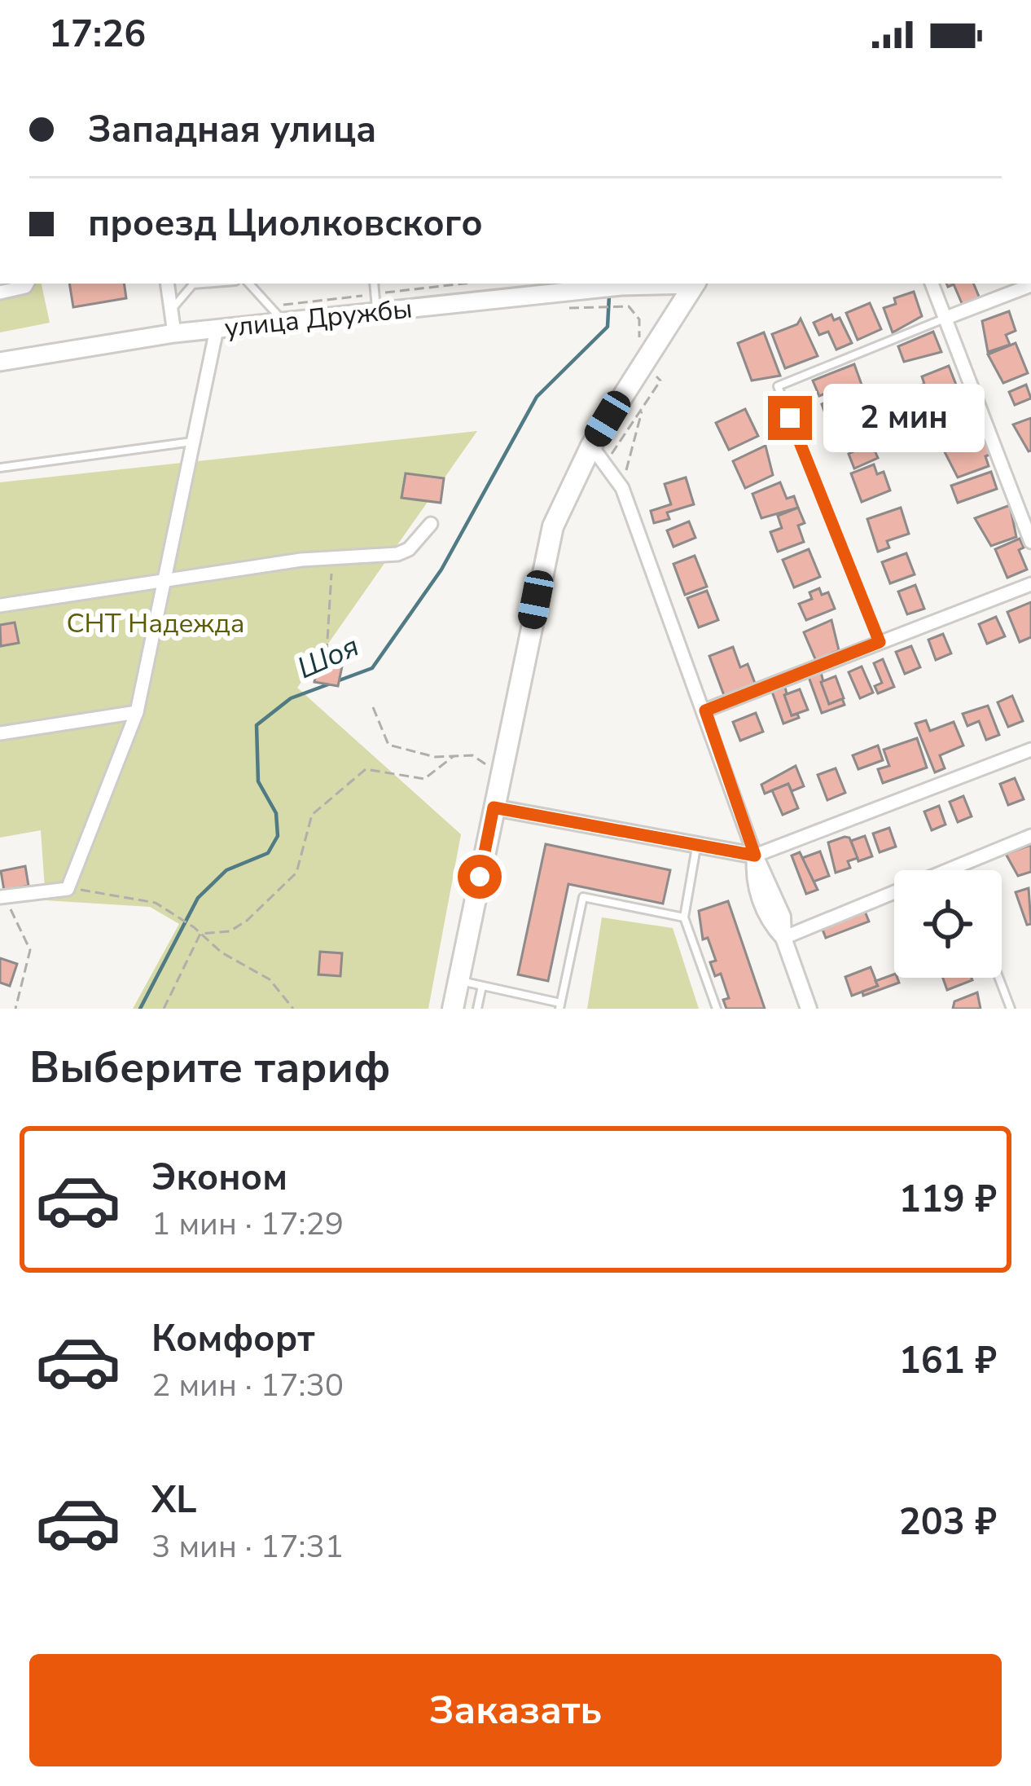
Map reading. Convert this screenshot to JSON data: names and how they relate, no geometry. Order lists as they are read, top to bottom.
{
  "streets": {
    "main road": ["улица Дружбы"]
  },
  "water": ["Шоя"],
  "parks": ["СНТ Надежда"],
  "page": {
    "status": "17:26",
    "banner": ["Западная улица", "проезд Циолковского"],
    "bubble": "2 мин",
    "heading": "Выберите тариф",
    "list": [
      {
        "name": "Эконом",
        "note": "1 мин · 17:29",
        "value": "119 ₽"
      },
      {
        "name": "Комфорт",
        "note": "2 мин · 17:30",
        "value": "161 ₽"
      },
      {
        "name": "XL",
        "note": "3 мин · 17:31",
        "value": "203 ₽"
      }
    ],
    "buttons": "Заказать"
  }
}
